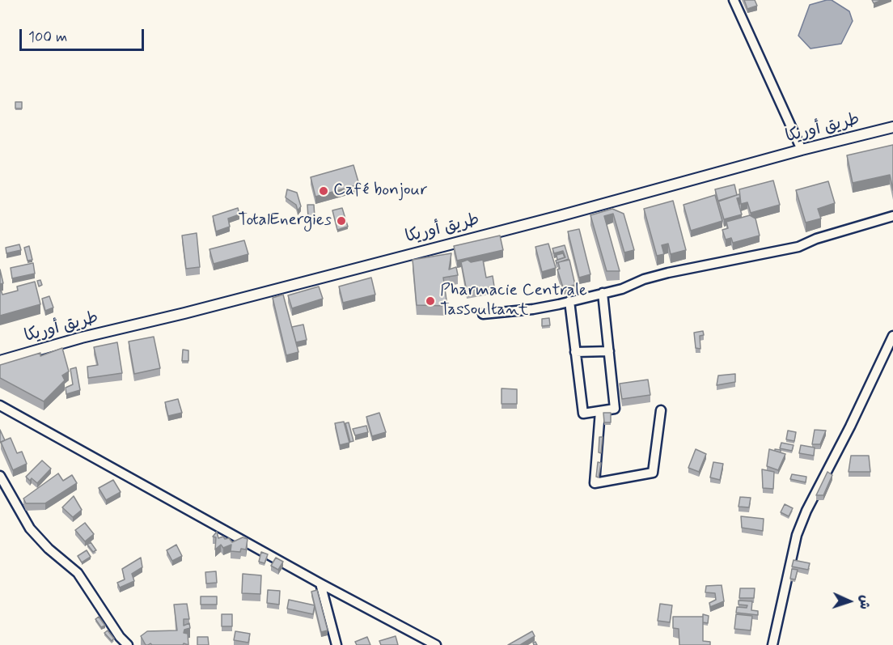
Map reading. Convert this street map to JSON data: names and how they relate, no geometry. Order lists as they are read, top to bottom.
{
  "streets": {
    "street": ["طريق أوريكا"]
  },
  "places": ["Café bonjour", "TotalEnergies", "Pharmacie Centrale Tassoultant"],
  "scale_bar": "100 m",
  "north": "right"
}
